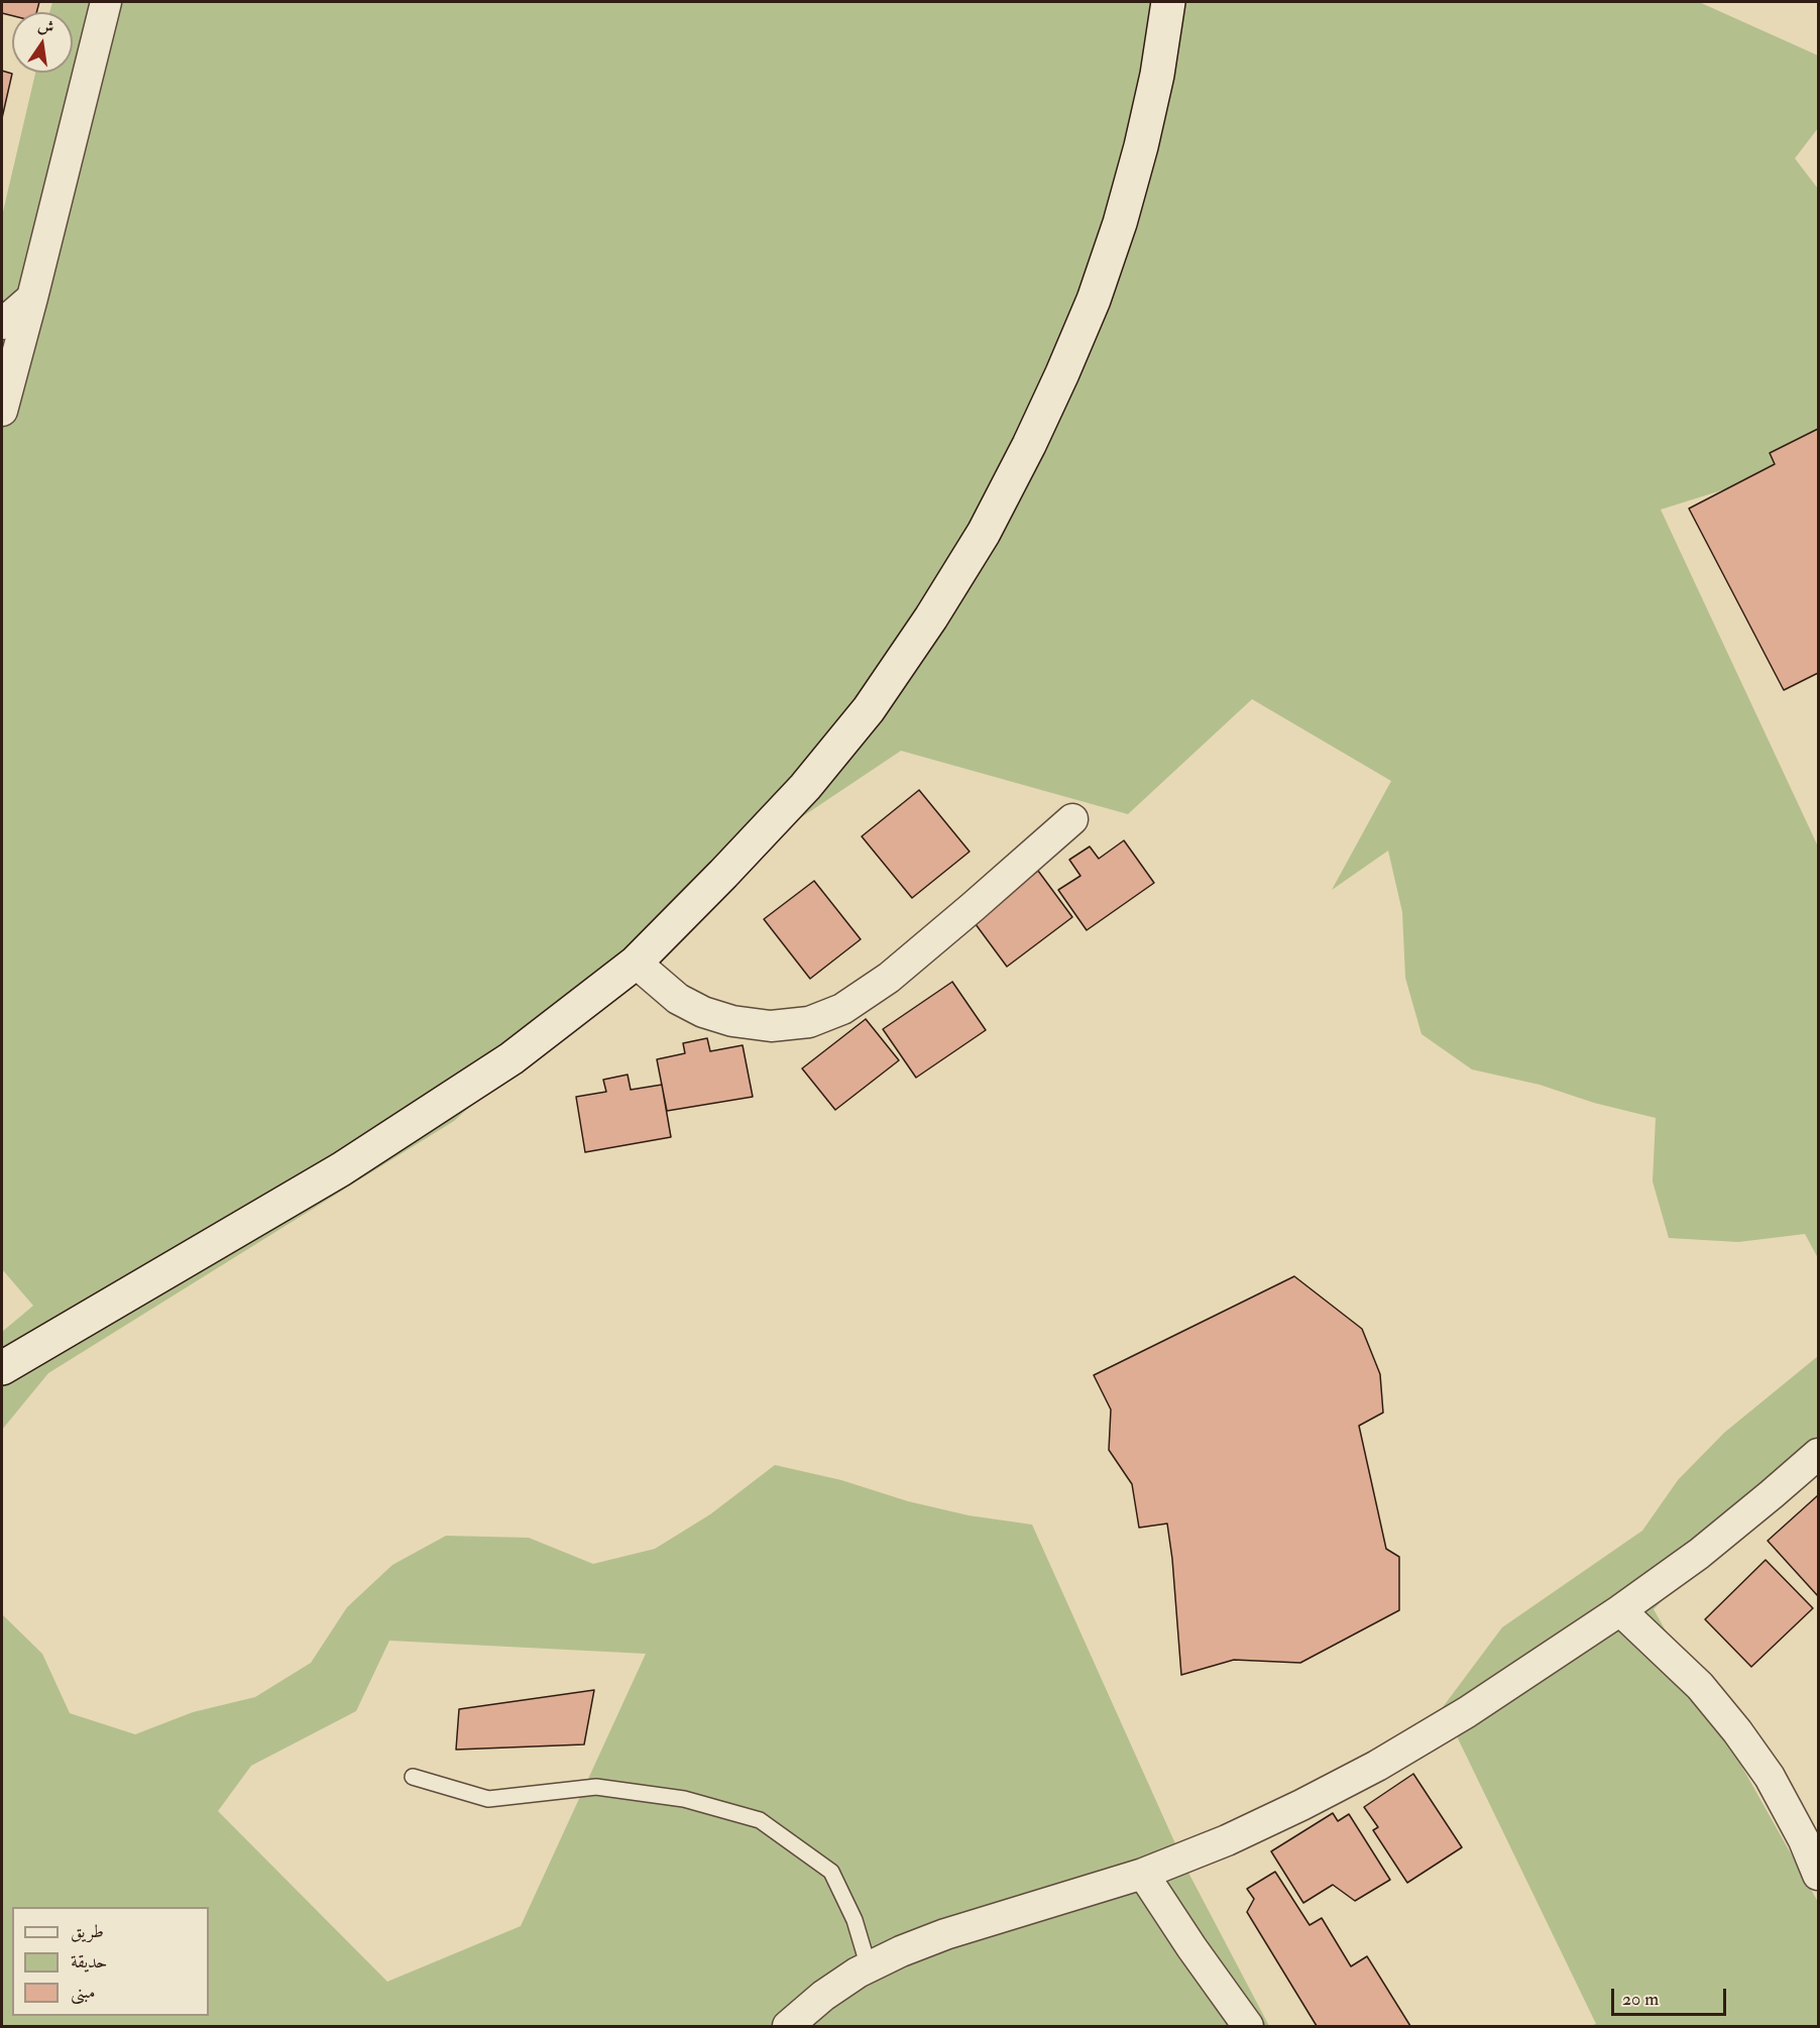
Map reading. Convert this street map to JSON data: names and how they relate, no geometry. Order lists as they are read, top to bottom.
{
  "legend": ["طريق", "حديقة", "مبنى"],
  "scale_bar": "20 m",
  "north": "top"
}
